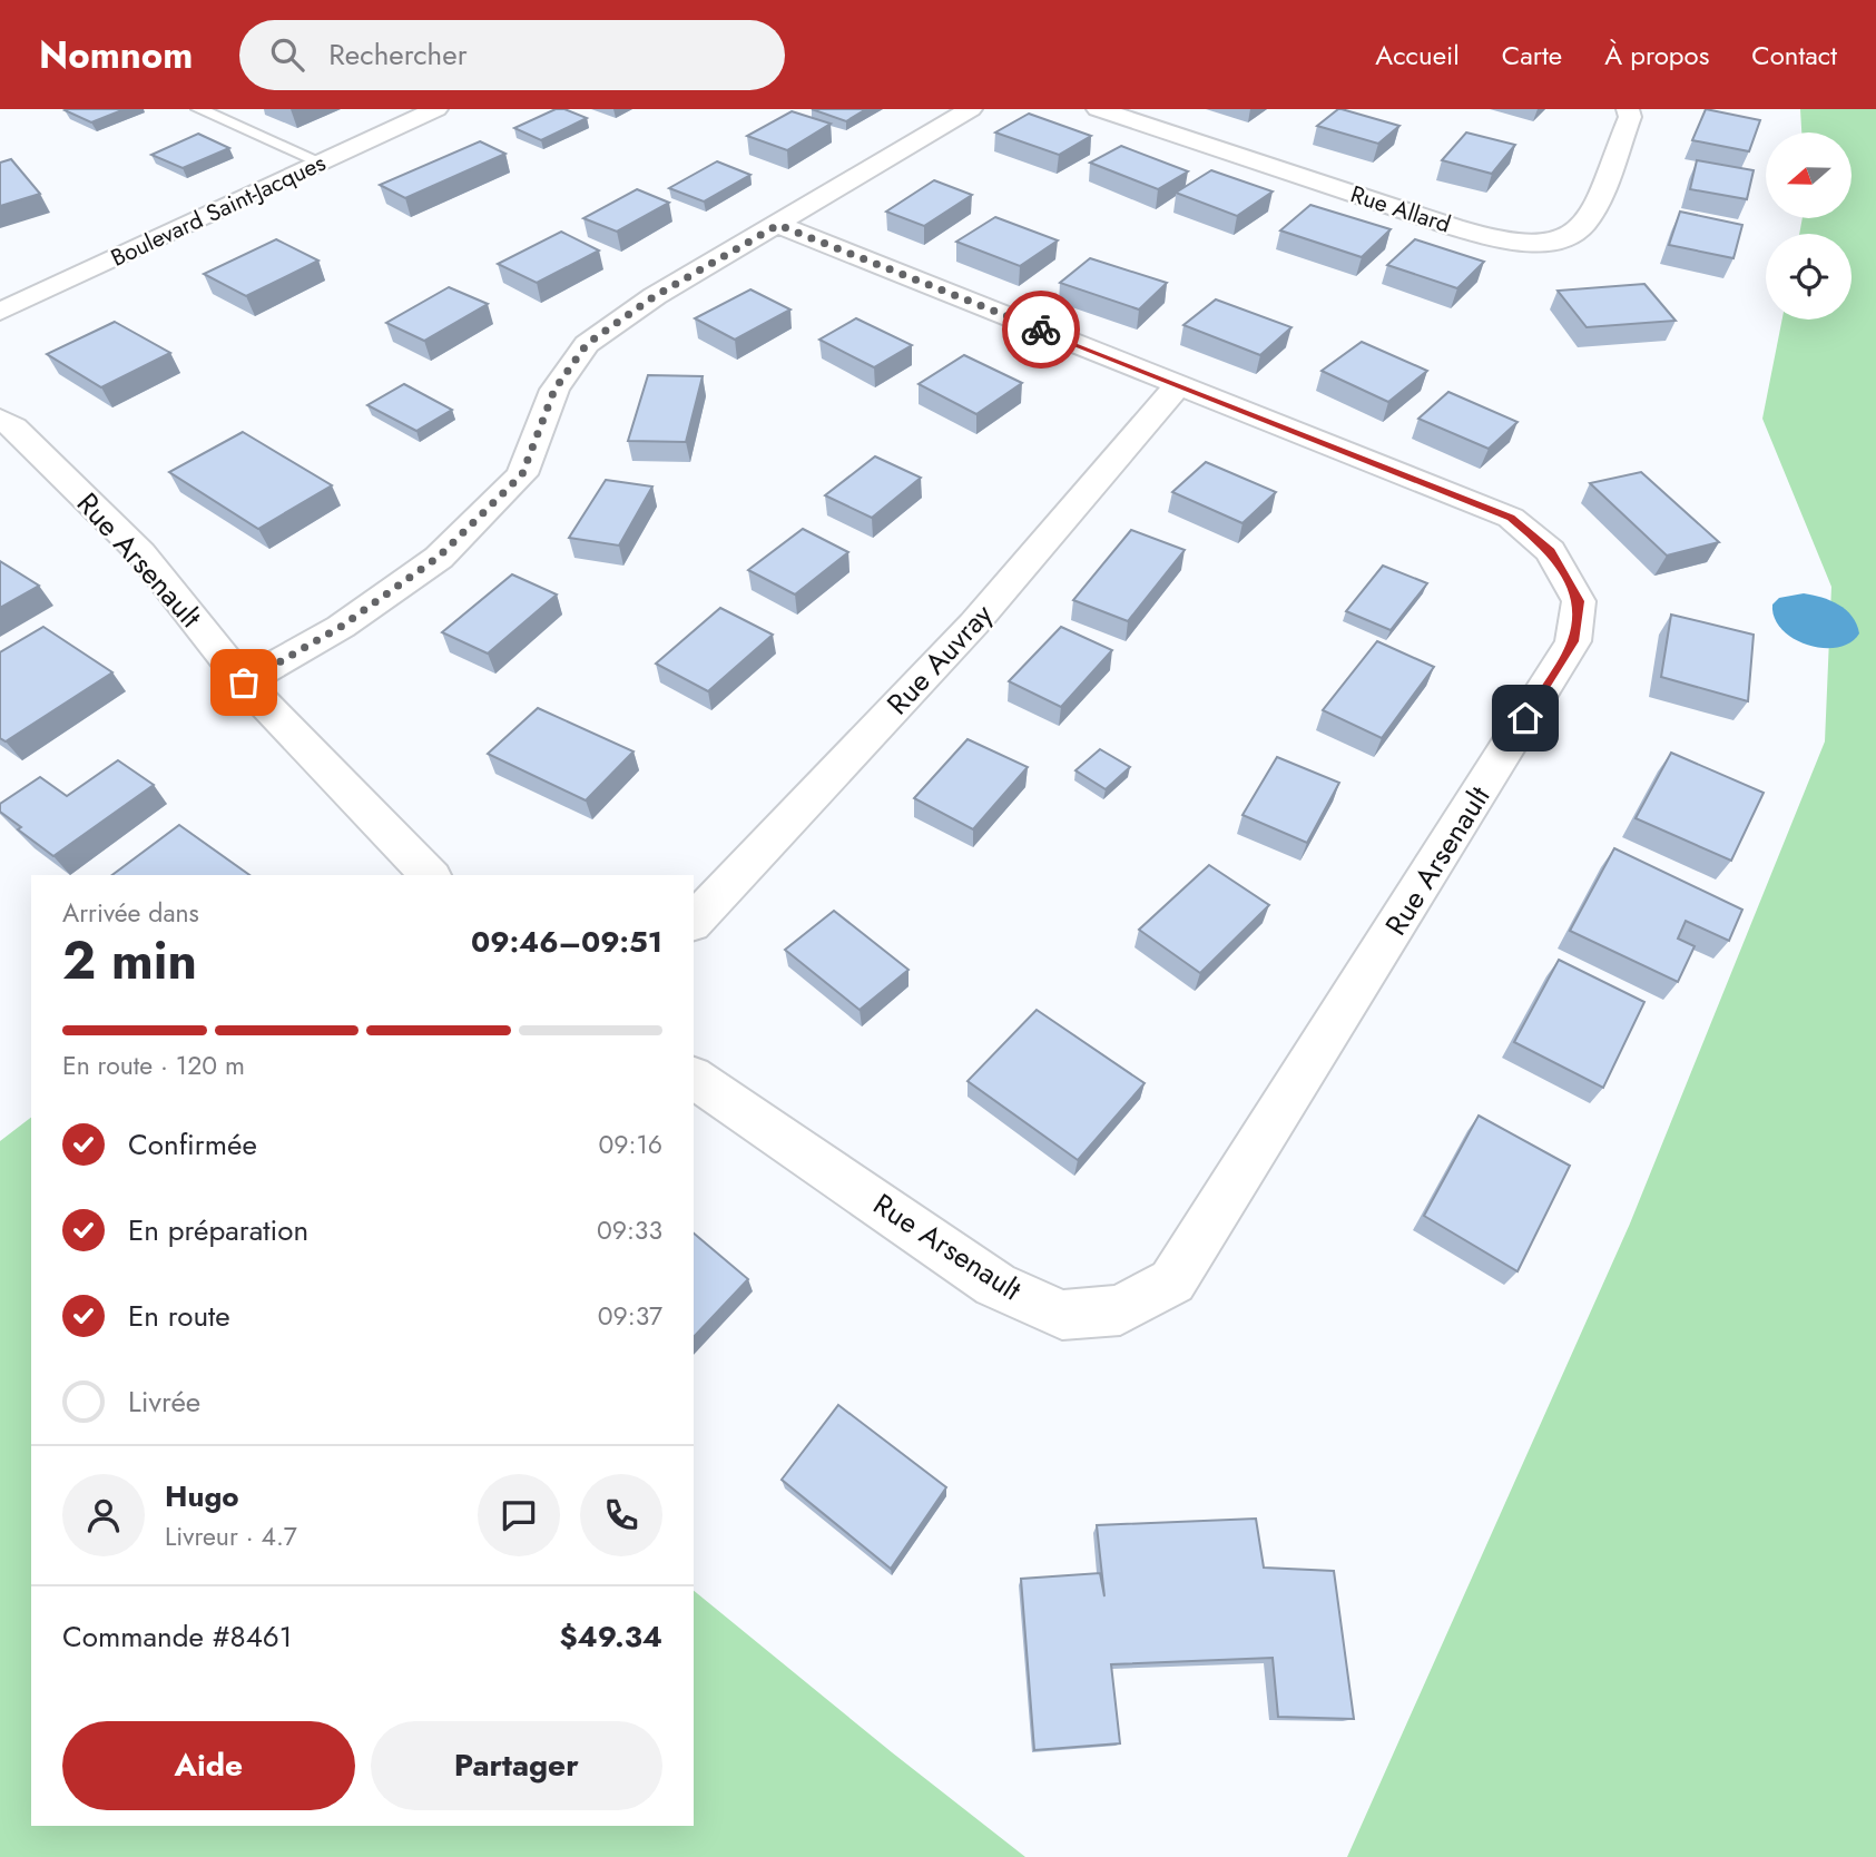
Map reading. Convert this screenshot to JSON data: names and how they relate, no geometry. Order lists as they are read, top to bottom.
{
  "streets": {
    "street": [
      "Rue Allard",
      "Boulevard Saint-Jacques",
      "Rue Arsenault",
      "Rue Auvray"
    ]
  },
  "crossings": [
    ["Rue Arsenault", "Rue Auvray"]
  ],
  "north": "left",
  "page": {
    "header": "Nomnom",
    "search": "Rechercher",
    "nav": [
      "Accueil",
      "Carte",
      "À propos",
      "Contact"
    ],
    "heading": ["2 min", "Arrivée dans", "09:46–09:51"],
    "panel": [
      "Hugo",
      "Livreur · 4.7",
      "Commande #8461",
      "$49.34"
    ],
    "bar": "En route · 120 m",
    "list": [
      ["Confirmée", "09:16"],
      ["En préparation", "09:33"],
      ["En route", "09:37"],
      "Livrée"
    ],
    "buttons": ["Aide", "Partager"]
  }
}
